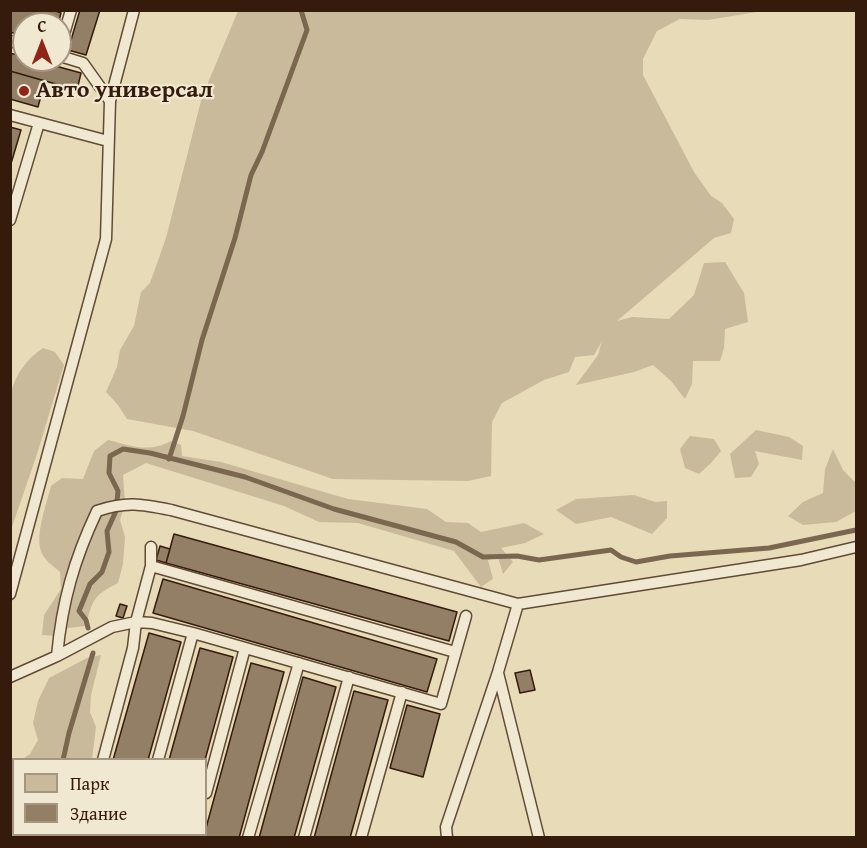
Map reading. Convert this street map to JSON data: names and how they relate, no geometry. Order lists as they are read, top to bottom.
{
  "places": ["Авто универсал"],
  "legend": ["Парк", "Здание"],
  "north": "top"
}
